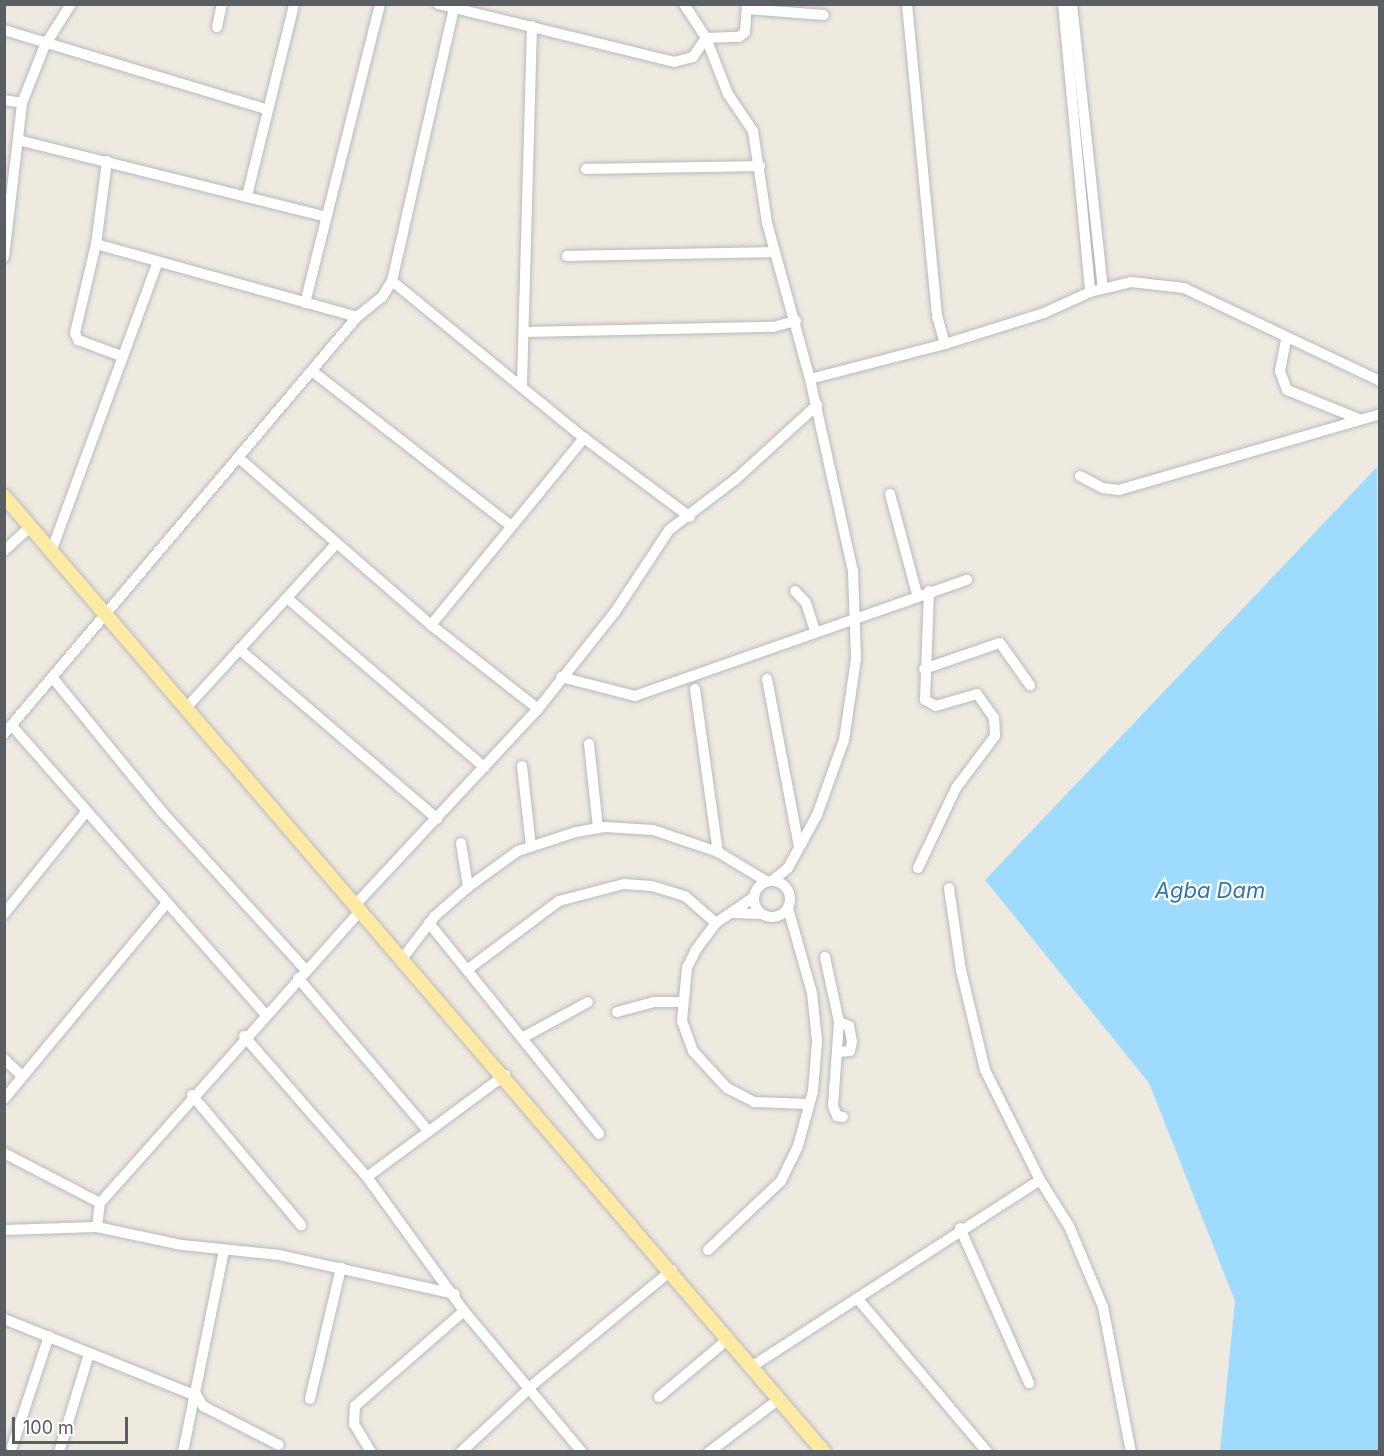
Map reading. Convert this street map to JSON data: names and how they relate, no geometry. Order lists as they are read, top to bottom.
{
  "water": ["Agba Dam"],
  "scale_bar": "100 m"
}
